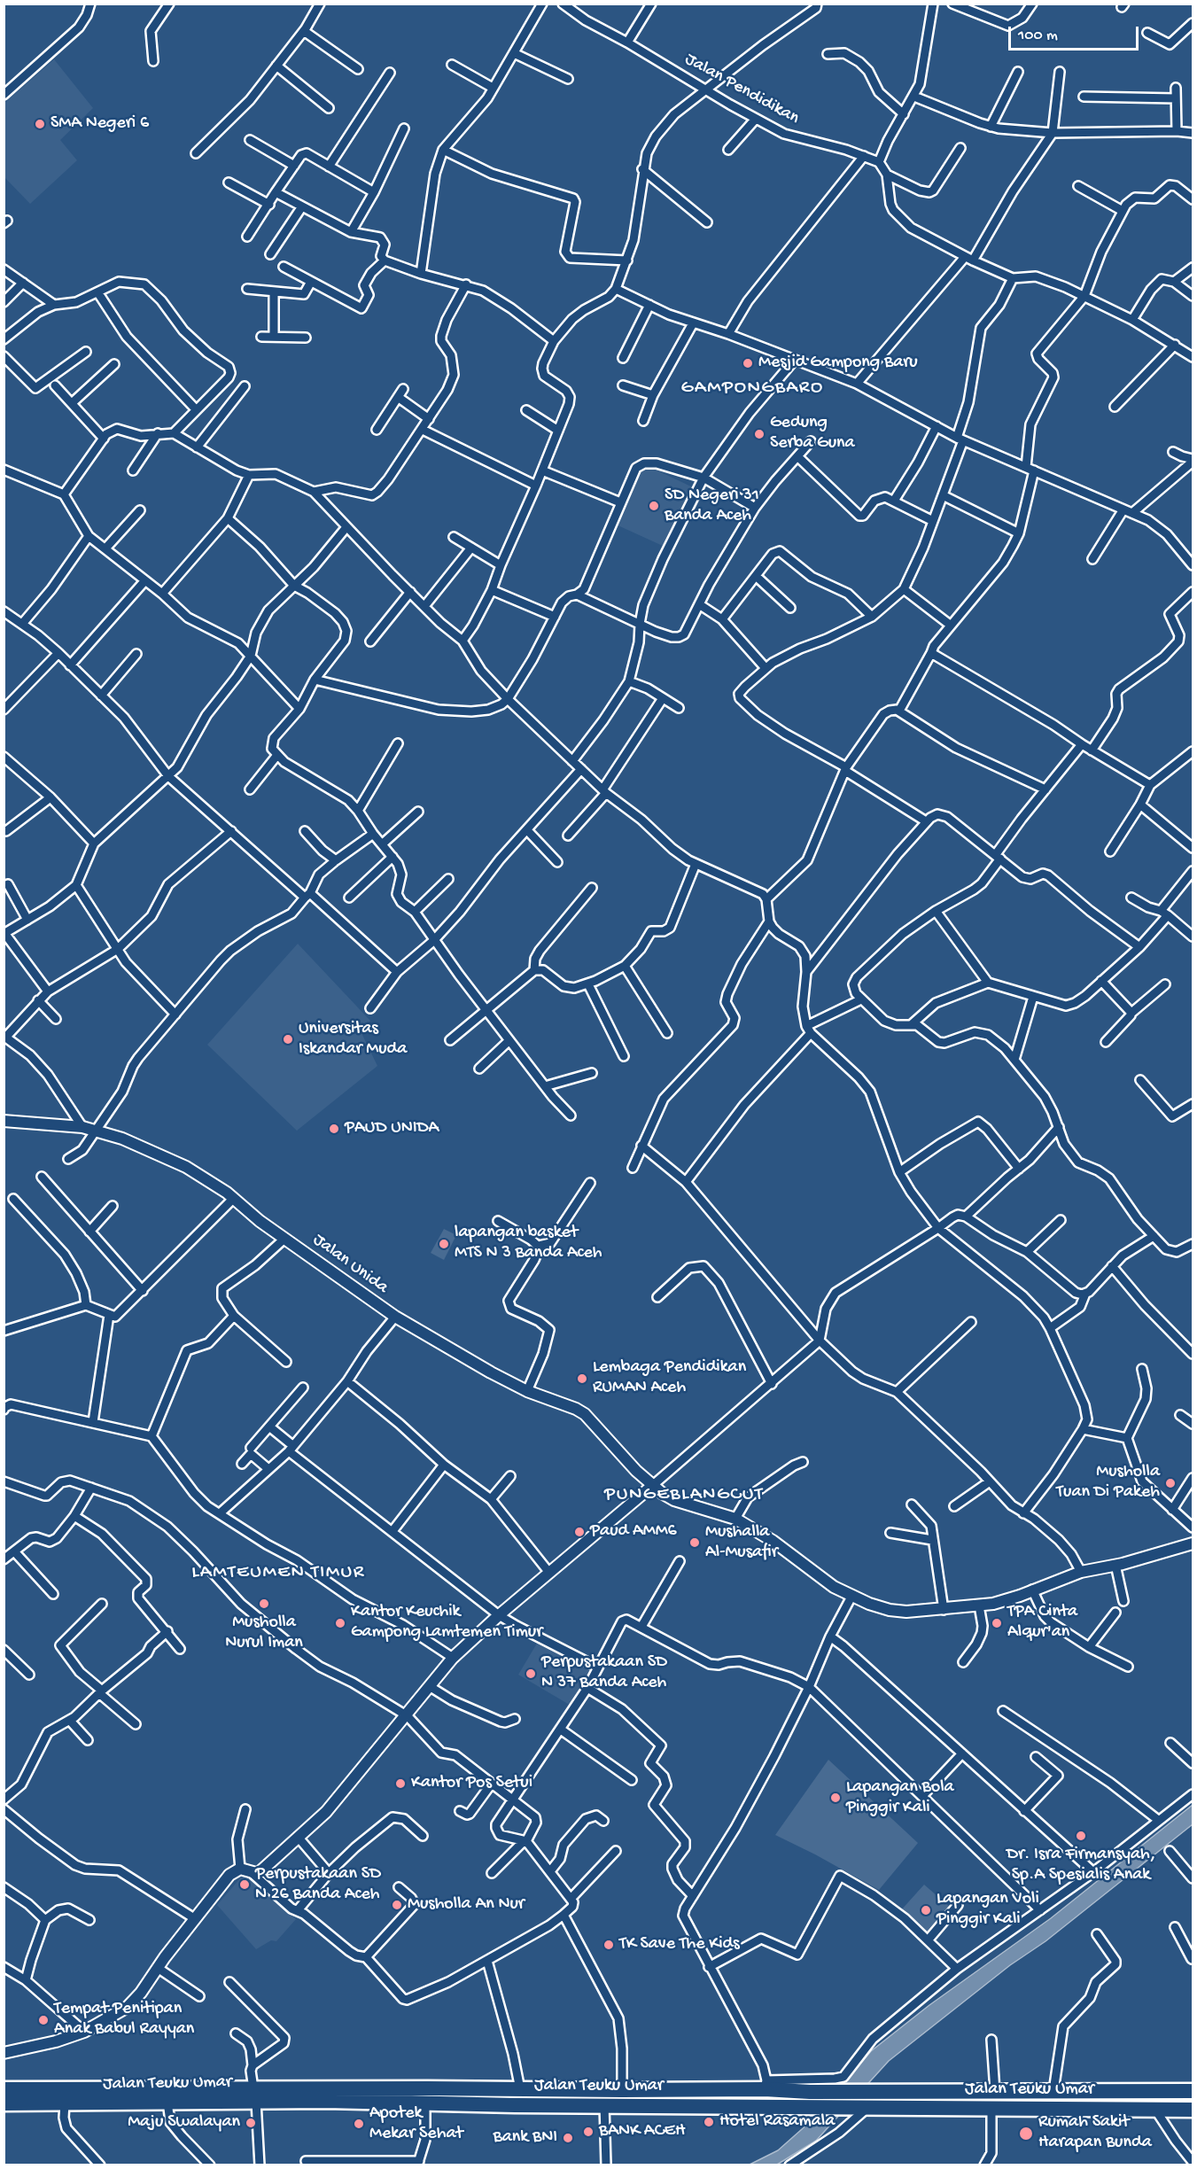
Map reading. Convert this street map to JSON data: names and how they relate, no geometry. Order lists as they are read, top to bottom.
{
  "streets": {
    "highway": ["Jalan Teuku Umar"],
    "street": ["Jalan Pendidikan", "Jalan Unida"]
  },
  "districts": ["GAMPONGBARO", "PUNGEBLANGCUT", "LAMTEUMEN TIMUR"],
  "places": [
    "SMA Negeri 6",
    "Mesjid Gampong Baru",
    "Gedung Serba Guna",
    "SD Negeri 31 Banda Aceh",
    "Universitas Iskandar Muda",
    "PAUD UNIDA",
    "lapangan basket MTS N 3 Banda Aceh",
    "Lembaga Pendidikan RUMAN Aceh",
    "Musholla Tuan Di Pakeh",
    "Paud AMM6",
    "Mushalla Al-Musafir",
    "Musholla Nurul Iman",
    "Kantor Keuchik Gampong Lamtemen Timur",
    "TPA Cinta Alqur'an",
    "Perpustakaan SD N 37 Banda Aceh",
    "Kantor Pos Setui",
    "Lapangan Bola Pinggir Kali",
    "Dr. Isra Firmansyah, Sp.A Spesialis Anak",
    "Perpustakaan SD N 26 Banda Aceh",
    "Musholla An Nur",
    "Lapangan Voli Pinggir Kali",
    "TK Save The Kids",
    "Tempat Penitipan Anak Babul Rayyan",
    "Hotel Rasamala",
    "Maju Swalayan",
    "Apotek Mekar Sehat",
    "BANK ACEH",
    "Rumah Sakit Harapan Bunda",
    "Bank BNI"
  ],
  "scale_bar": "100 m"
}
